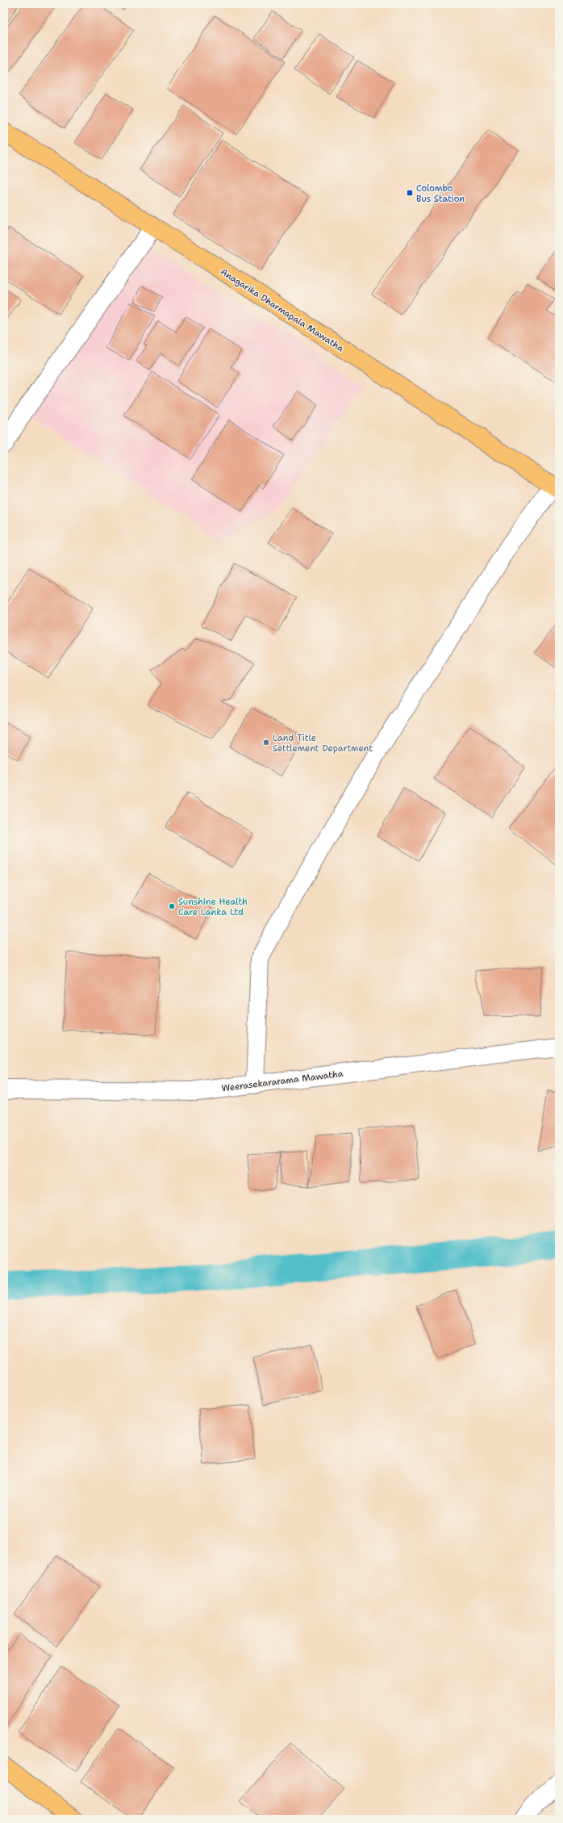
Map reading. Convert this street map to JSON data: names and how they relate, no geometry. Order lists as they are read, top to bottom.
{
  "streets": {
    "main road": ["Anagarika Dharmapala Mawatha"],
    "street": ["Weerasekararama Mawatha"]
  },
  "places": {
    "transit": ["Colombo Bus Station"],
    "other": ["Land Title Settlement Department", "Sunshine Health Care Lanka Ltd"]
  }
}
